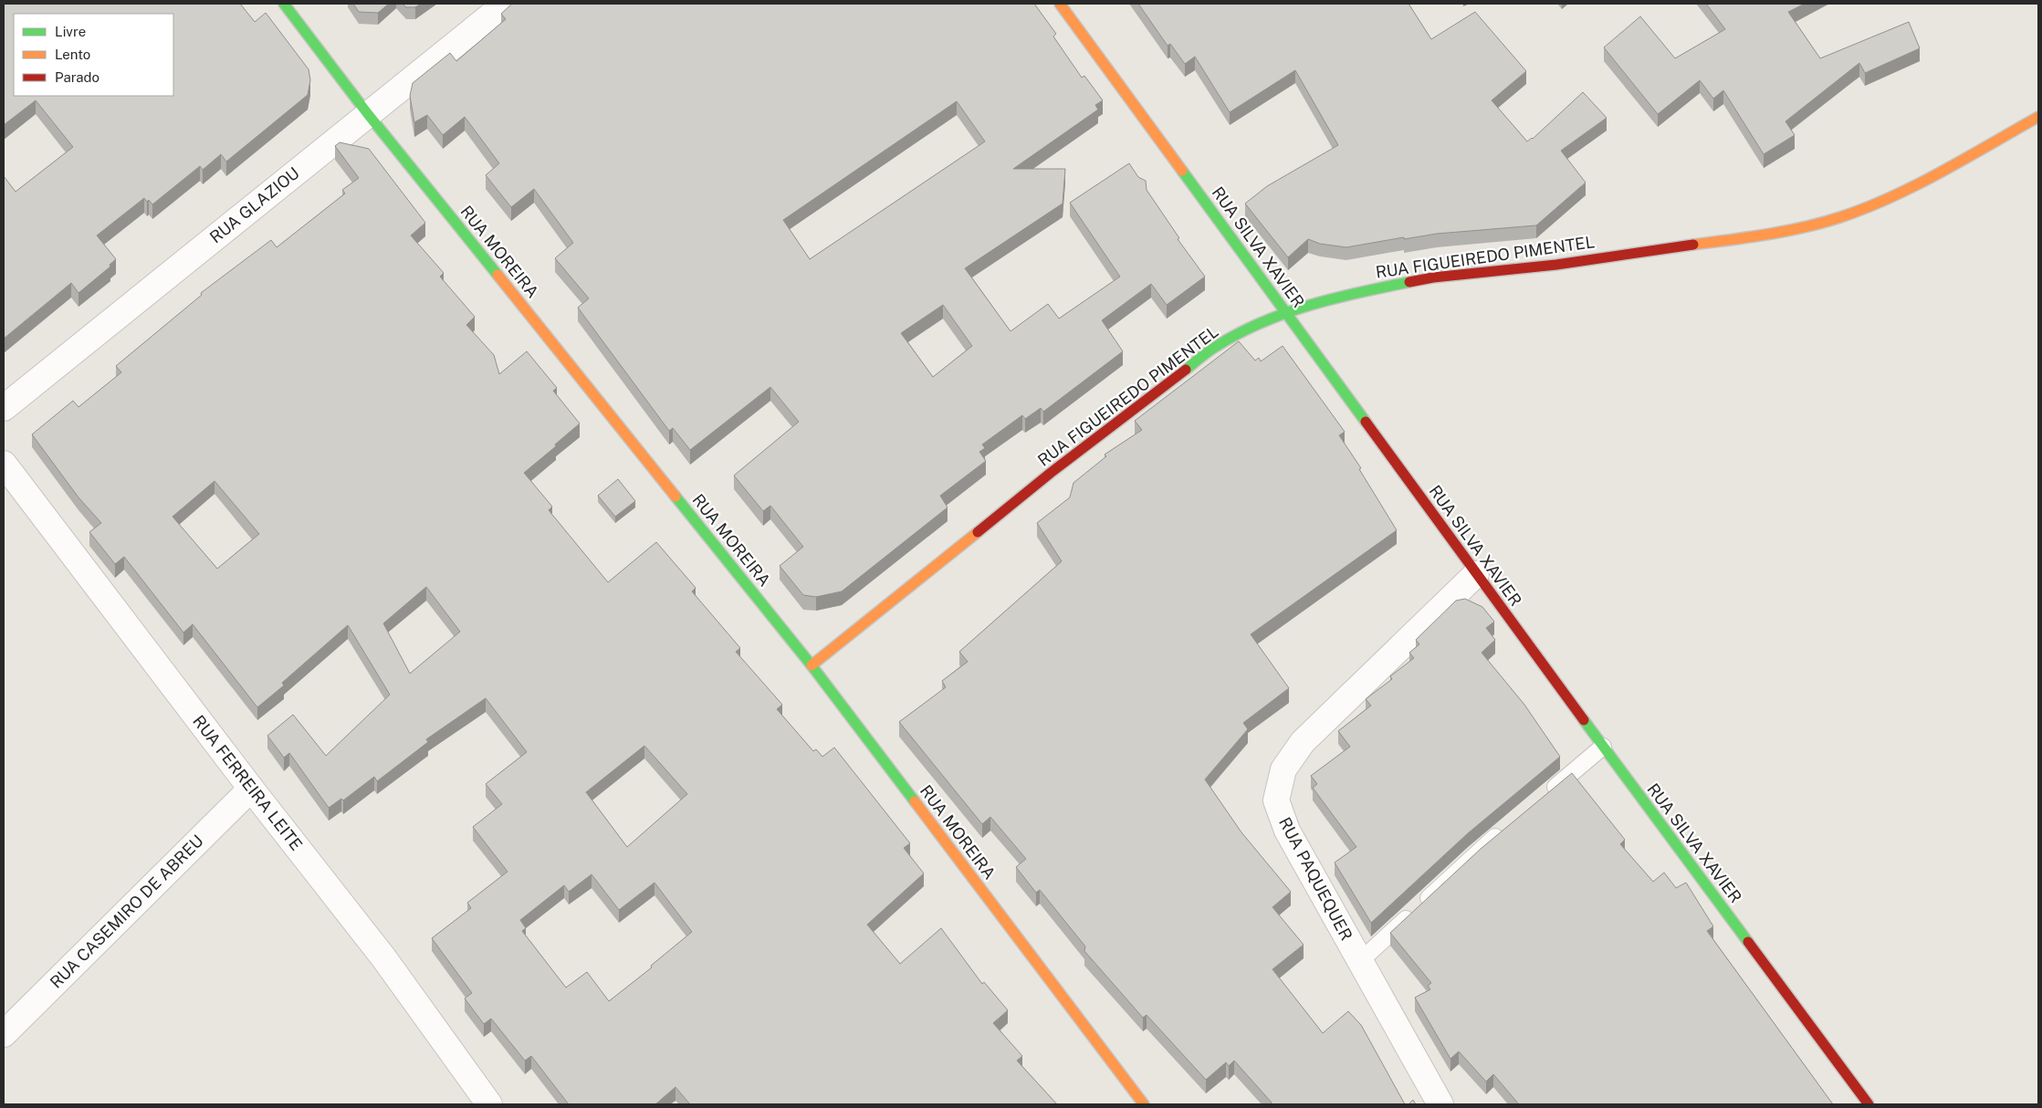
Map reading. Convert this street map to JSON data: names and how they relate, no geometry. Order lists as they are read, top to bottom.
{
  "streets": {
    "street": [
      "RUA GLAZIOU",
      "RUA SILVA XAVIER",
      "RUA MOREIRA",
      "RUA FIGUEIREDO PIMENTEL",
      "RUA FERREIRA LEITE",
      "RUA PAQUEQUER",
      "RUA CASEMIRO DE ABREU"
    ]
  },
  "crossings": [
    ["RUA GLAZIOU", "RUA MOREIRA"],
    ["RUA SILVA XAVIER", "RUA FIGUEIREDO PIMENTEL"],
    ["RUA SILVA XAVIER", "RUA PAQUEQUER"],
    ["RUA MOREIRA", "RUA FIGUEIREDO PIMENTEL"],
    ["RUA FERREIRA LEITE", "RUA CASEMIRO DE ABREU"]
  ],
  "legend": ["Livre", "Lento", "Parado"]
}
